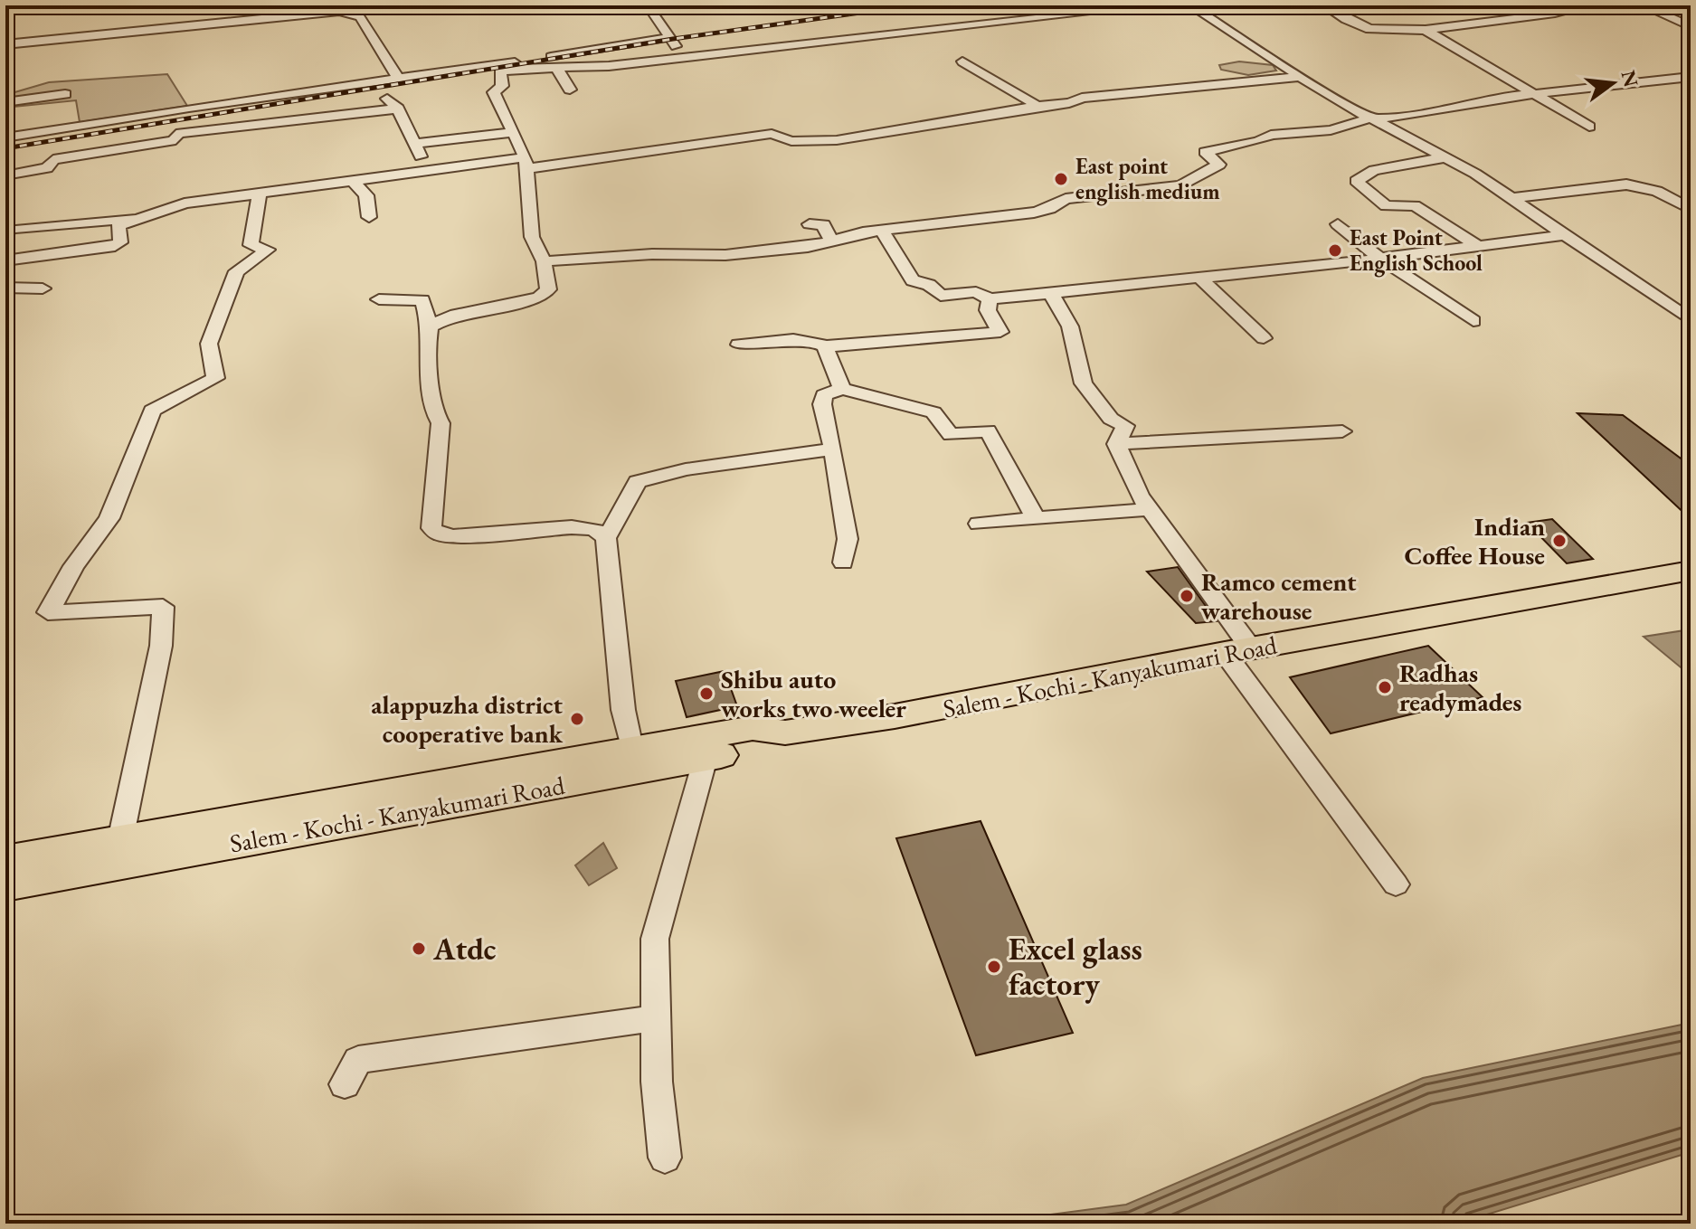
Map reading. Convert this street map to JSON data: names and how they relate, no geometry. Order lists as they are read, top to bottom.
{
  "streets": {
    "highway": ["Salem - Kochi - Kanyakumari Road"]
  },
  "places": [
    "East point english medium",
    "East Point English School",
    "Indian Coffee House",
    "Ramco cement warehouse",
    "Radhas readymades",
    "Shibu auto works two weeler",
    "alappuzha district cooperative bank",
    "Atdc",
    "Excel glass factory"
  ],
  "north": "right"
}
